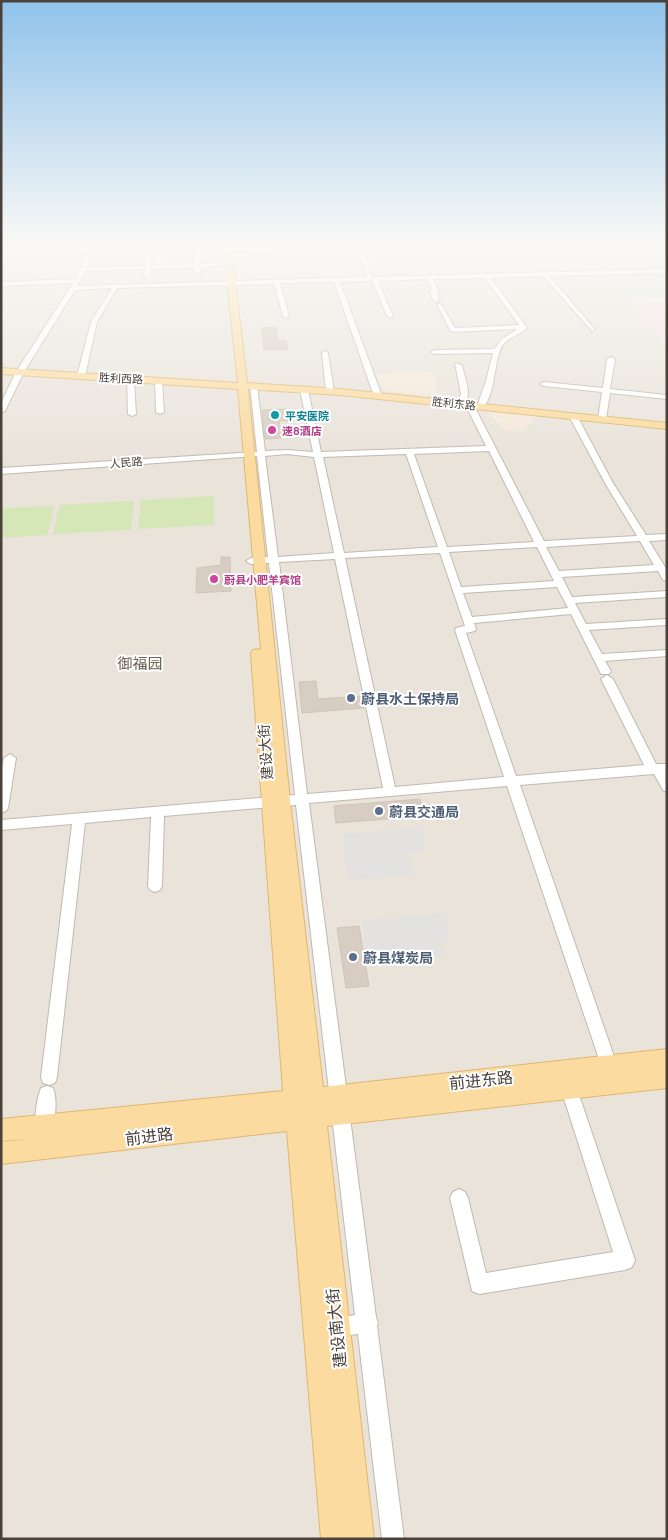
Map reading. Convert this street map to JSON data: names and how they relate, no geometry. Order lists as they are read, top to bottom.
{
  "streets": {
    "main road": [
      "胜利西路",
      "胜利东路",
      "建设大街",
      "前进东路",
      "前进路",
      "建设南大街"
    ],
    "street": ["人民路"]
  },
  "crossings": [
    ["胜利西路", "胜利东路"],
    ["胜利西路", "建设大街"],
    ["胜利东路", "建设大街"],
    ["人民路", "建设大街"],
    ["建设大街", "前进东路"],
    ["建设大街", "前进路"],
    ["建设大街", "建设南大街"],
    ["前进东路", "前进路"],
    ["前进东路", "建设南大街"],
    ["前进路", "建设南大街"]
  ],
  "districts": ["御福园"],
  "places": [
    "平安医院",
    "速8酒店",
    "蔚县小肥羊宾馆",
    "蔚县水土保持局",
    "蔚县交通局",
    "蔚县煤炭局"
  ]
}
